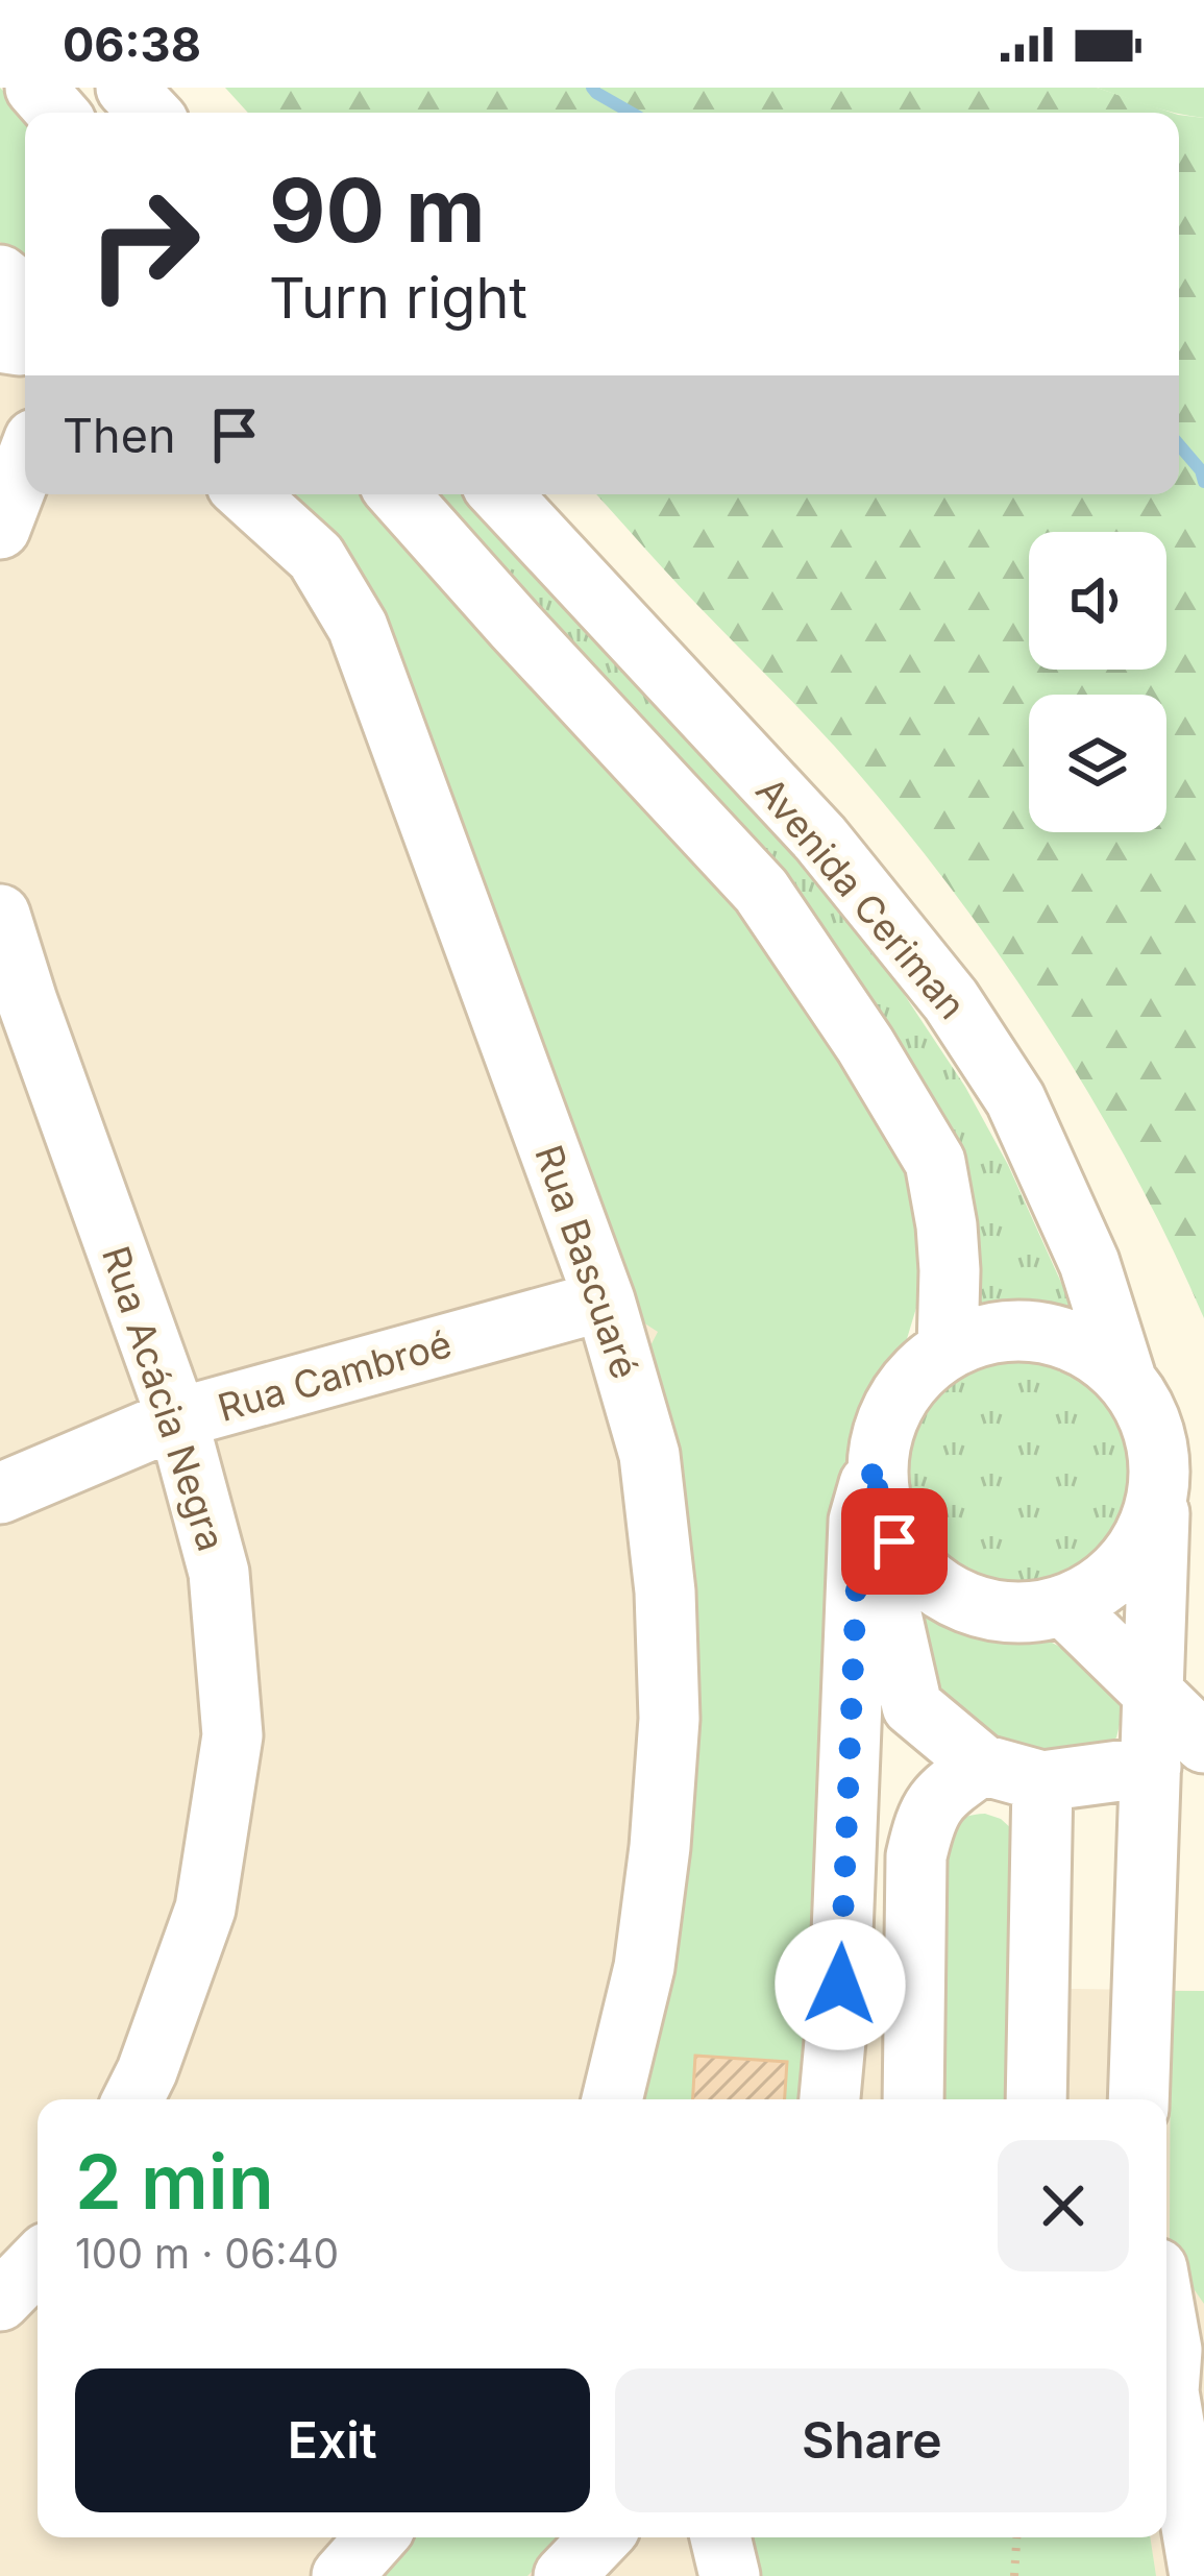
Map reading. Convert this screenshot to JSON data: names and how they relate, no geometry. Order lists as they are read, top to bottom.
{
  "streets": {
    "street": [
      "Avenida Ceriman",
      "Rua Bascuaré",
      "Rua Cambroé",
      "Rua Acácia Negra"
    ]
  },
  "crossings": [
    ["Rua Bascuaré", "Rua Cambroé"],
    ["Rua Cambroé", "Rua Acácia Negra"]
  ],
  "page": {
    "status": "06:38",
    "turn": ["90 m", "Turn right"],
    "then": "Then",
    "heading": ["2 min", "100 m · 06:40"],
    "buttons": ["Exit", "Share"]
  }
}
